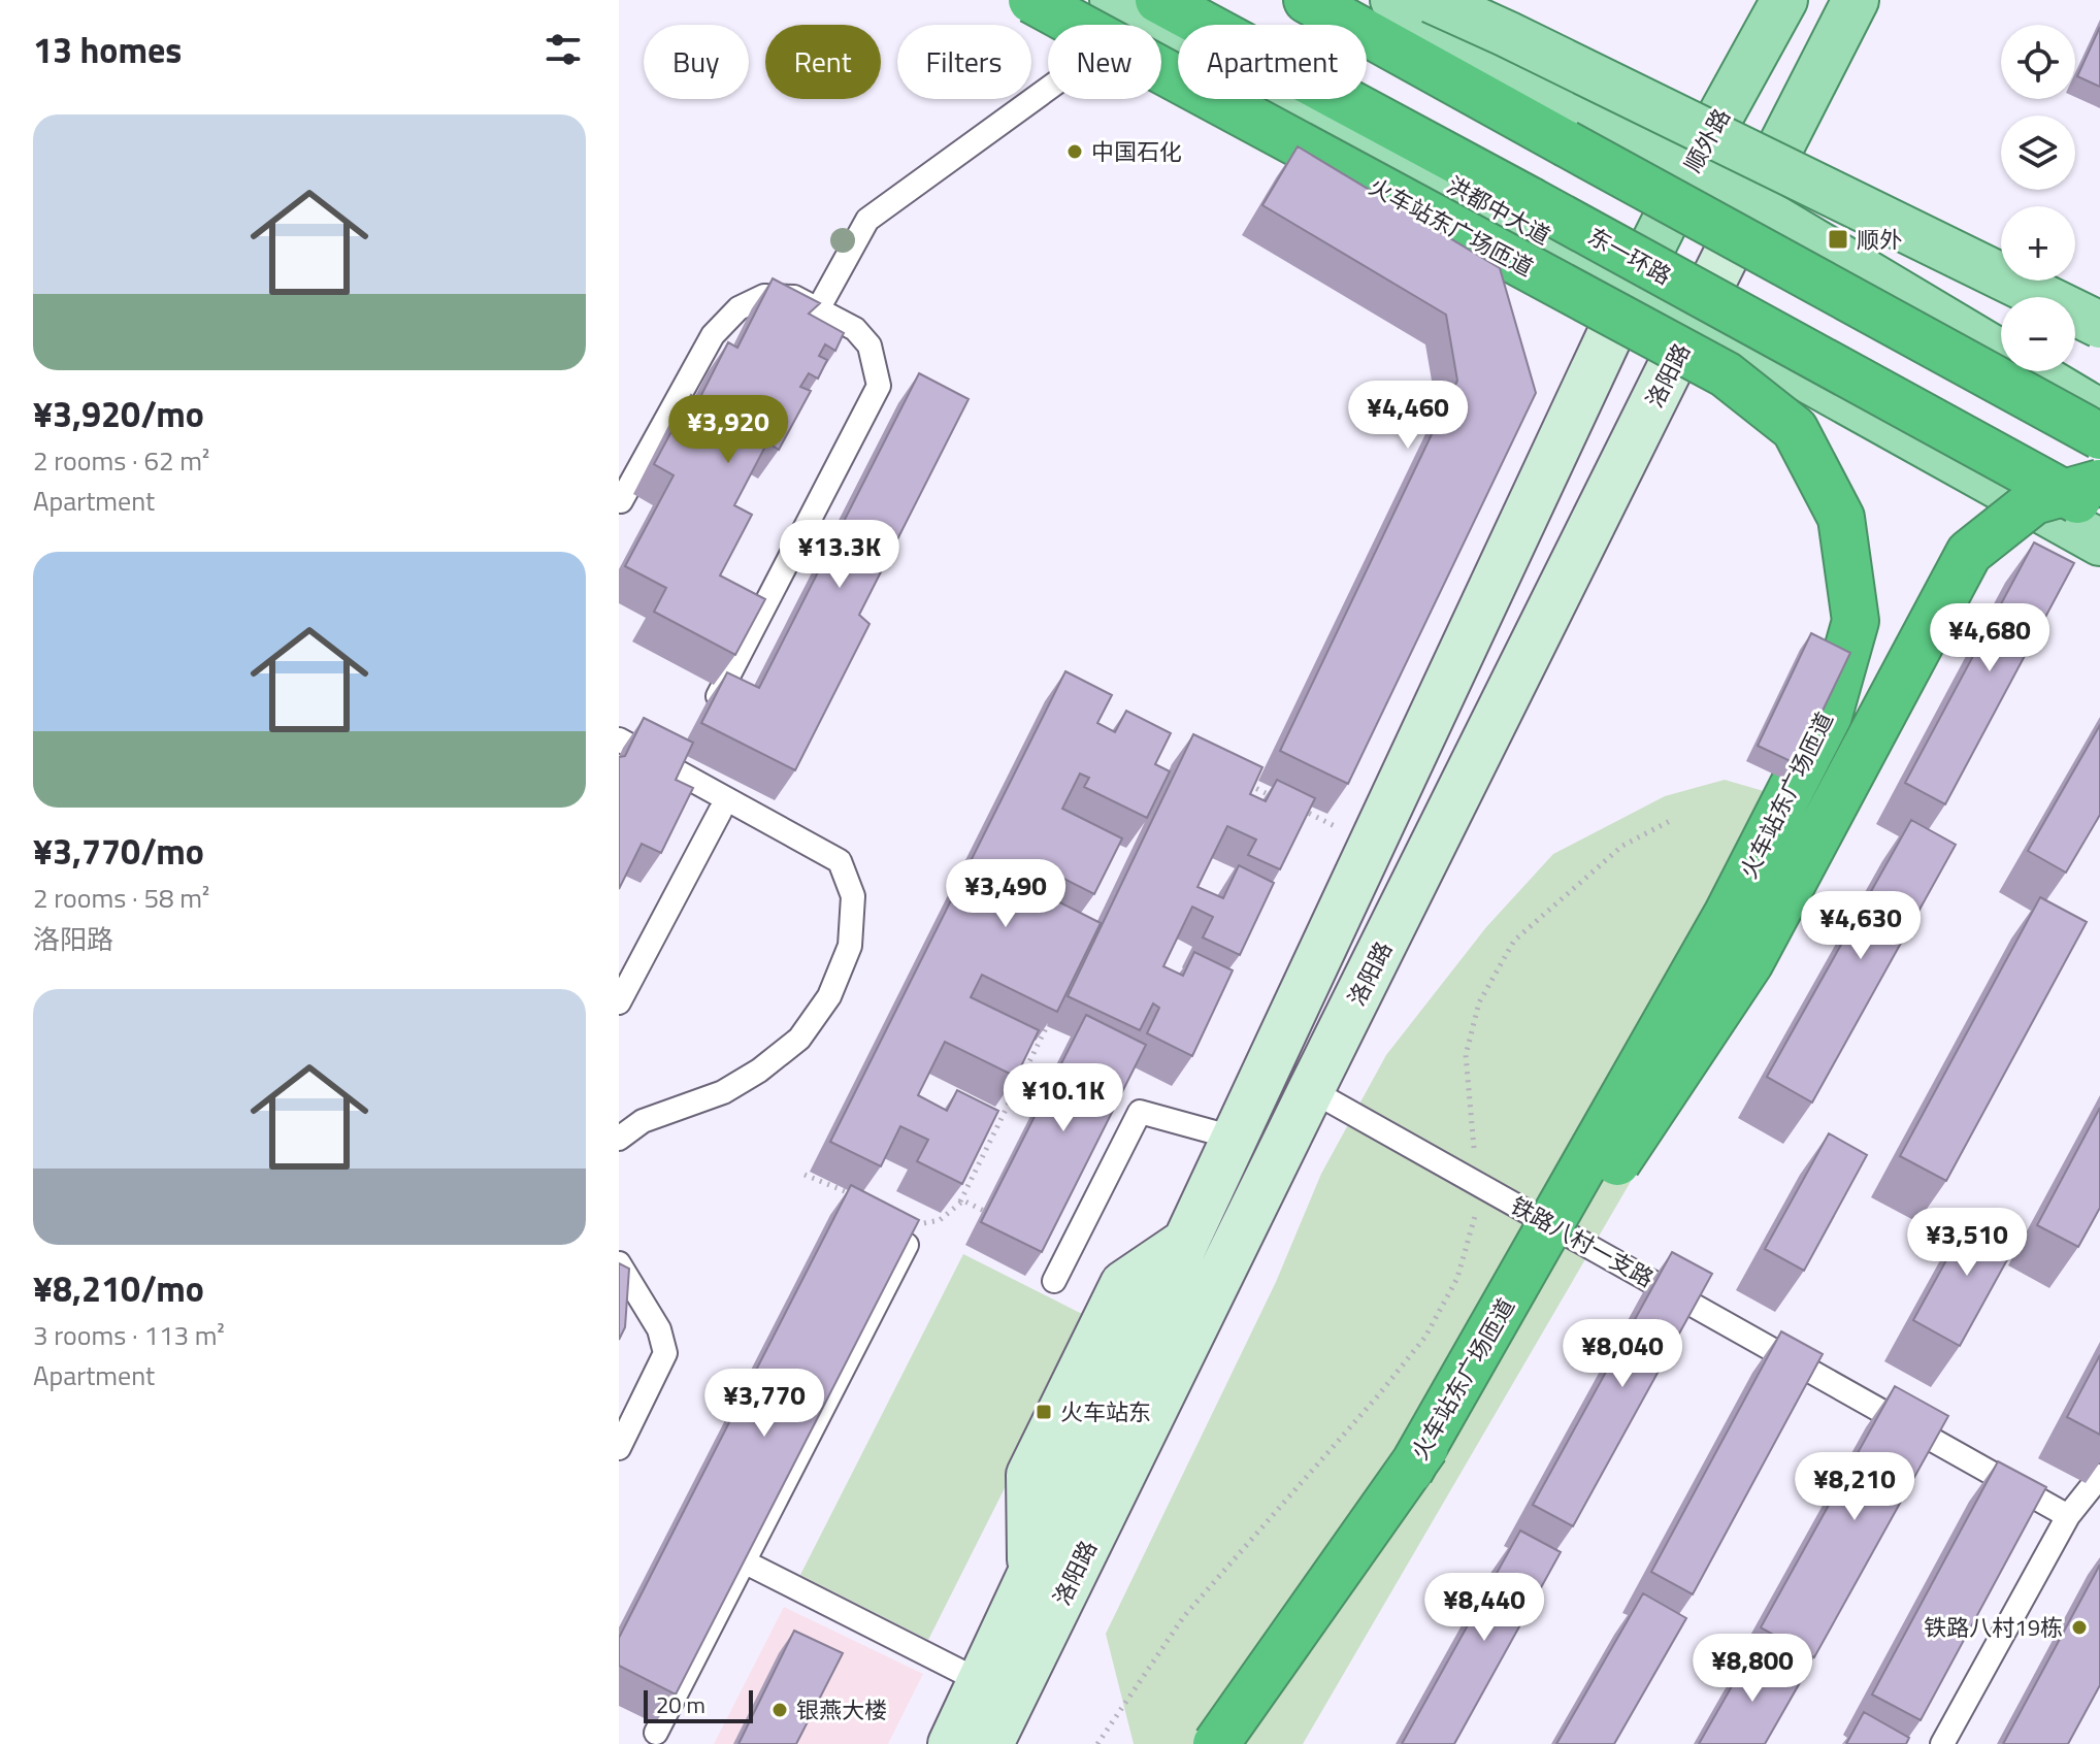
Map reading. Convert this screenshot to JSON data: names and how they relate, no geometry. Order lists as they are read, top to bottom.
{
  "streets": {
    "highway": ["火车站东广场匝道", "东一环路"],
    "main road": ["顺外路", "洪都中大道", "洛阳路"],
    "lane": ["铁路八村一支路"]
  },
  "crossings": [
    ["顺外路", "洪都中大道"],
    ["顺外路", "洛阳路"],
    ["洪都中大道", "东一环路"],
    ["洪都中大道", "洛阳路"],
    ["洛阳路", "铁路八村一支路"]
  ],
  "places": {
    "other": ["中国石化", "铁路八村19栋", "银燕大楼"],
    "transit": ["顺外", "火车站东"]
  },
  "scale_bar": "20 m",
  "page": {
    "heading": "13 homes",
    "map_buttons": ["+", "−"],
    "chip": [
      "Buy",
      "Rent",
      "Filters",
      "New",
      "Apartment"
    ],
    "list": [
      {
        "name": "¥3,920/mo",
        "note": "2 rooms · 62 m² · Apartment"
      },
      {
        "name": "¥3,770/mo",
        "note": "2 rooms · 58 m² · 洛阳路"
      },
      {
        "name": "¥8,210/mo",
        "note": "3 rooms · 113 m² · Apartment"
      }
    ],
    "price": [
      "¥4,460",
      "¥3,920",
      "¥13.3K",
      "¥4,680",
      "¥3,490",
      "¥4,630",
      "¥10.1K",
      "¥3,510",
      "¥8,040",
      "¥3,770",
      "¥8,210",
      "¥8,440",
      "¥8,800"
    ],
    "scale": "20 m"
  }
}
